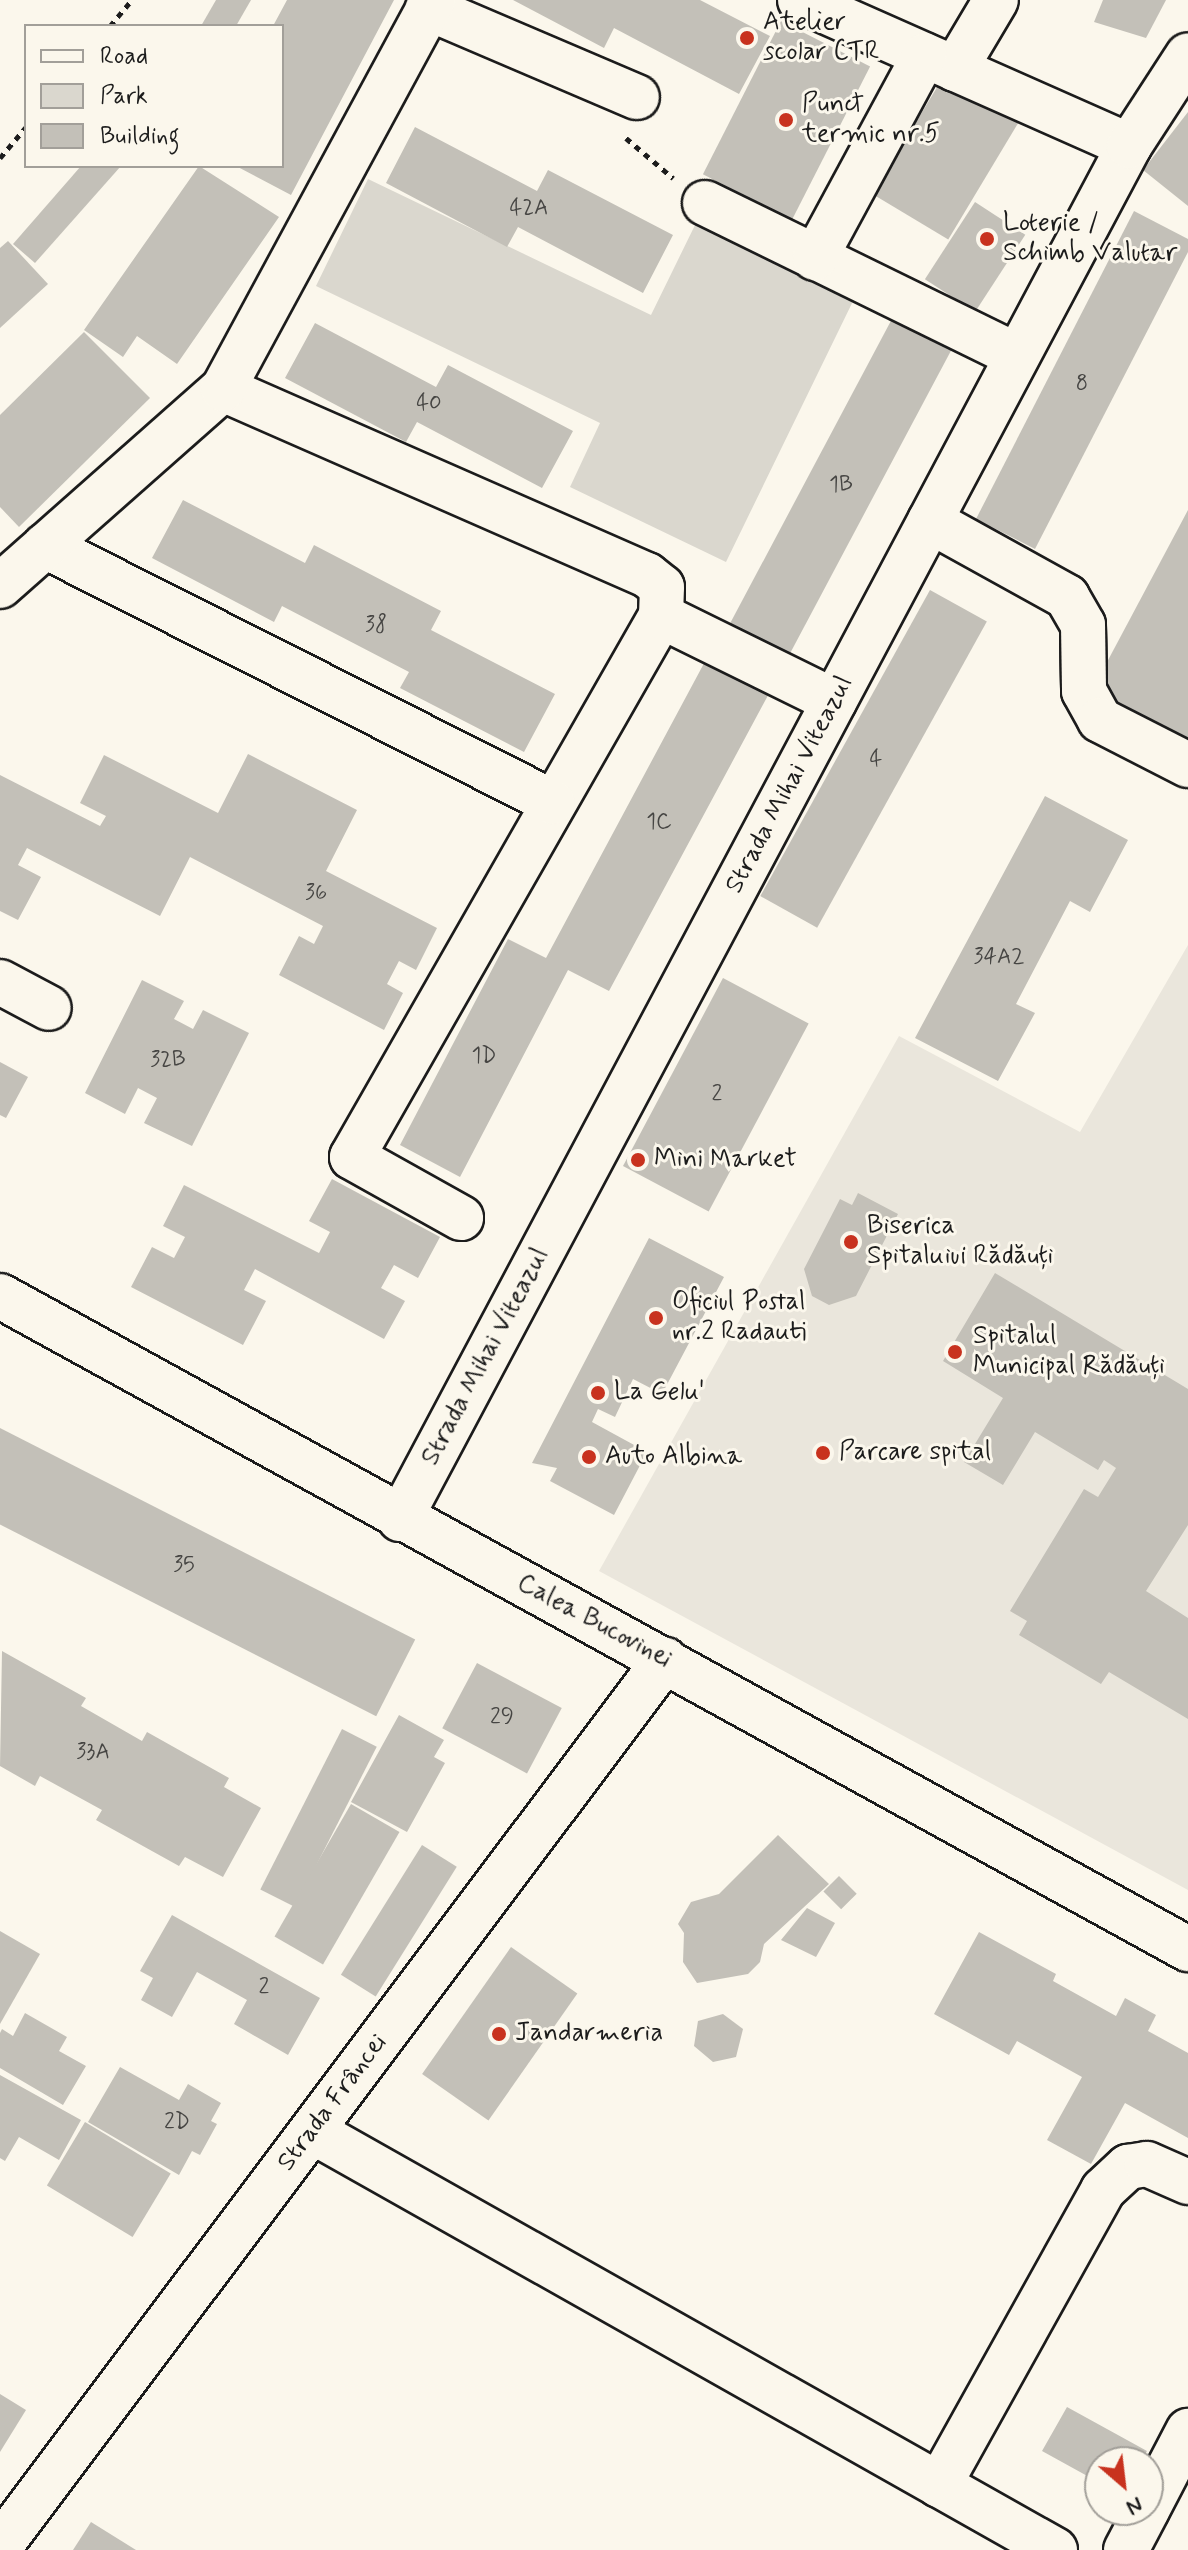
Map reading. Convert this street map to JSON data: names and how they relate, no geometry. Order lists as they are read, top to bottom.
{
  "streets": {
    "street": ["Strada Mihai Viteazul", "Calea Bucovinei", "Strada Frâncei"]
  },
  "crossings": [
    ["Strada Mihai Viteazul", "Calea Bucovinei"],
    ["Calea Bucovinei", "Strada Frâncei"]
  ],
  "places": [
    "Atelier scolar CTR",
    "Punct termic nr.5",
    "Loterie / Schimb Valutar",
    "Mini Market",
    "Biserica Spitaluiui Rădăuți",
    "Oficiul Postal nr.2 Radauti",
    "Spitalul Municipal Rădăuți",
    "La Gelu'",
    "Parcare spital",
    "Auto Albina",
    "Jandarmeria"
  ],
  "house_numbers": [
    "42A",
    "8",
    "40",
    "1B",
    "38",
    "4",
    "1C",
    "36",
    "34A2",
    "1D",
    "32B",
    "2",
    "35",
    "29",
    "33A",
    "2",
    "2D"
  ],
  "legend": ["Road", "Park", "Building"],
  "north": "bottom right"
}
